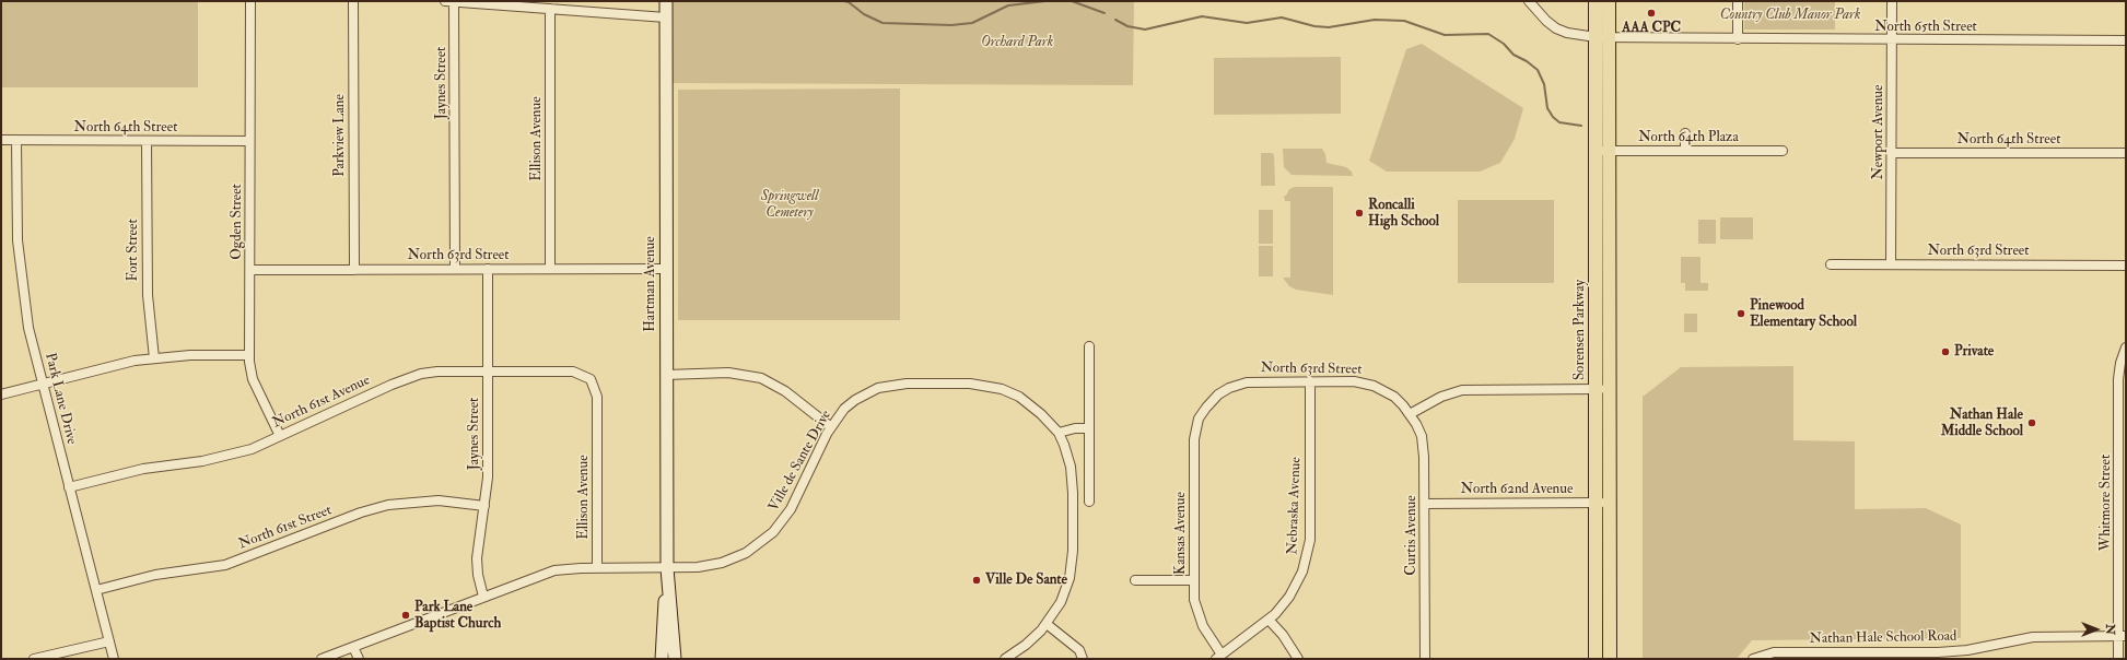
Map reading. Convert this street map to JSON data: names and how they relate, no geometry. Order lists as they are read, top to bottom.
{
  "streets": {
    "main road": ["Hartman Avenue", "Sorensen Parkway"],
    "street": [
      "North 65th Street",
      "Jaynes Street",
      "North 64th Street",
      "Newport Avenue",
      "Parkview Lane",
      "North 64th Plaza",
      "Ellison Avenue",
      "Ogden Street",
      "Fort Street",
      "North 63rd Street",
      "Park Lane Drive",
      "North 61st Avenue",
      "Ville de Sante Drive",
      "North 62nd Avenue",
      "Whitmore Street",
      "Nebraska Avenue",
      "North 61st Street",
      "Kansas Avenue",
      "Curtis Avenue",
      "Nathan Hale School Road"
    ]
  },
  "crossings": [
    ["North 65th Street", "Newport Avenue"],
    ["North 65th Street", "Sorensen Parkway"],
    ["Jaynes Street", "North 63rd Street"],
    ["Jaynes Street", "North 61st Avenue"],
    ["Jaynes Street", "Ville de Sante Drive"],
    ["Jaynes Street", "North 61st Street"],
    ["North 64th Street", "Newport Avenue"],
    ["North 64th Street", "Ogden Street"],
    ["North 64th Street", "Fort Street"],
    ["North 64th Street", "Park Lane Drive"],
    ["Newport Avenue", "North 63rd Street"],
    ["Parkview Lane", "North 63rd Street"],
    ["North 64th Plaza", "Sorensen Parkway"],
    ["Ellison Avenue", "North 63rd Street"],
    ["Ellison Avenue", "North 61st Avenue"],
    ["Ellison Avenue", "Ville de Sante Drive"],
    ["Ogden Street", "North 63rd Street"],
    ["Ogden Street", "North 61st Avenue"],
    ["North 63rd Street", "Hartman Avenue"],
    ["North 63rd Street", "Nebraska Avenue"],
    ["North 63rd Street", "Kansas Avenue"],
    ["North 63rd Street", "Curtis Avenue"],
    ["Hartman Avenue", "Ville de Sante Drive"],
    ["Sorensen Parkway", "North 62nd Avenue"],
    ["Park Lane Drive", "North 61st Avenue"],
    ["Park Lane Drive", "North 61st Street"],
    ["North 62nd Avenue", "Curtis Avenue"],
    ["Whitmore Street", "Nathan Hale School Road"],
    ["Nebraska Avenue", "Kansas Avenue"]
  ],
  "parks": ["Country Club Manor Park", "Orchard Park", "Springwell Cemetery"],
  "places": [
    "AAA CPC",
    "Roncalli High School",
    "Pinewood Elementary School",
    "Private",
    "Nathan Hale Middle School",
    "Ville De Sante",
    "Park Lane Baptist Church"
  ],
  "north": "right"
}
